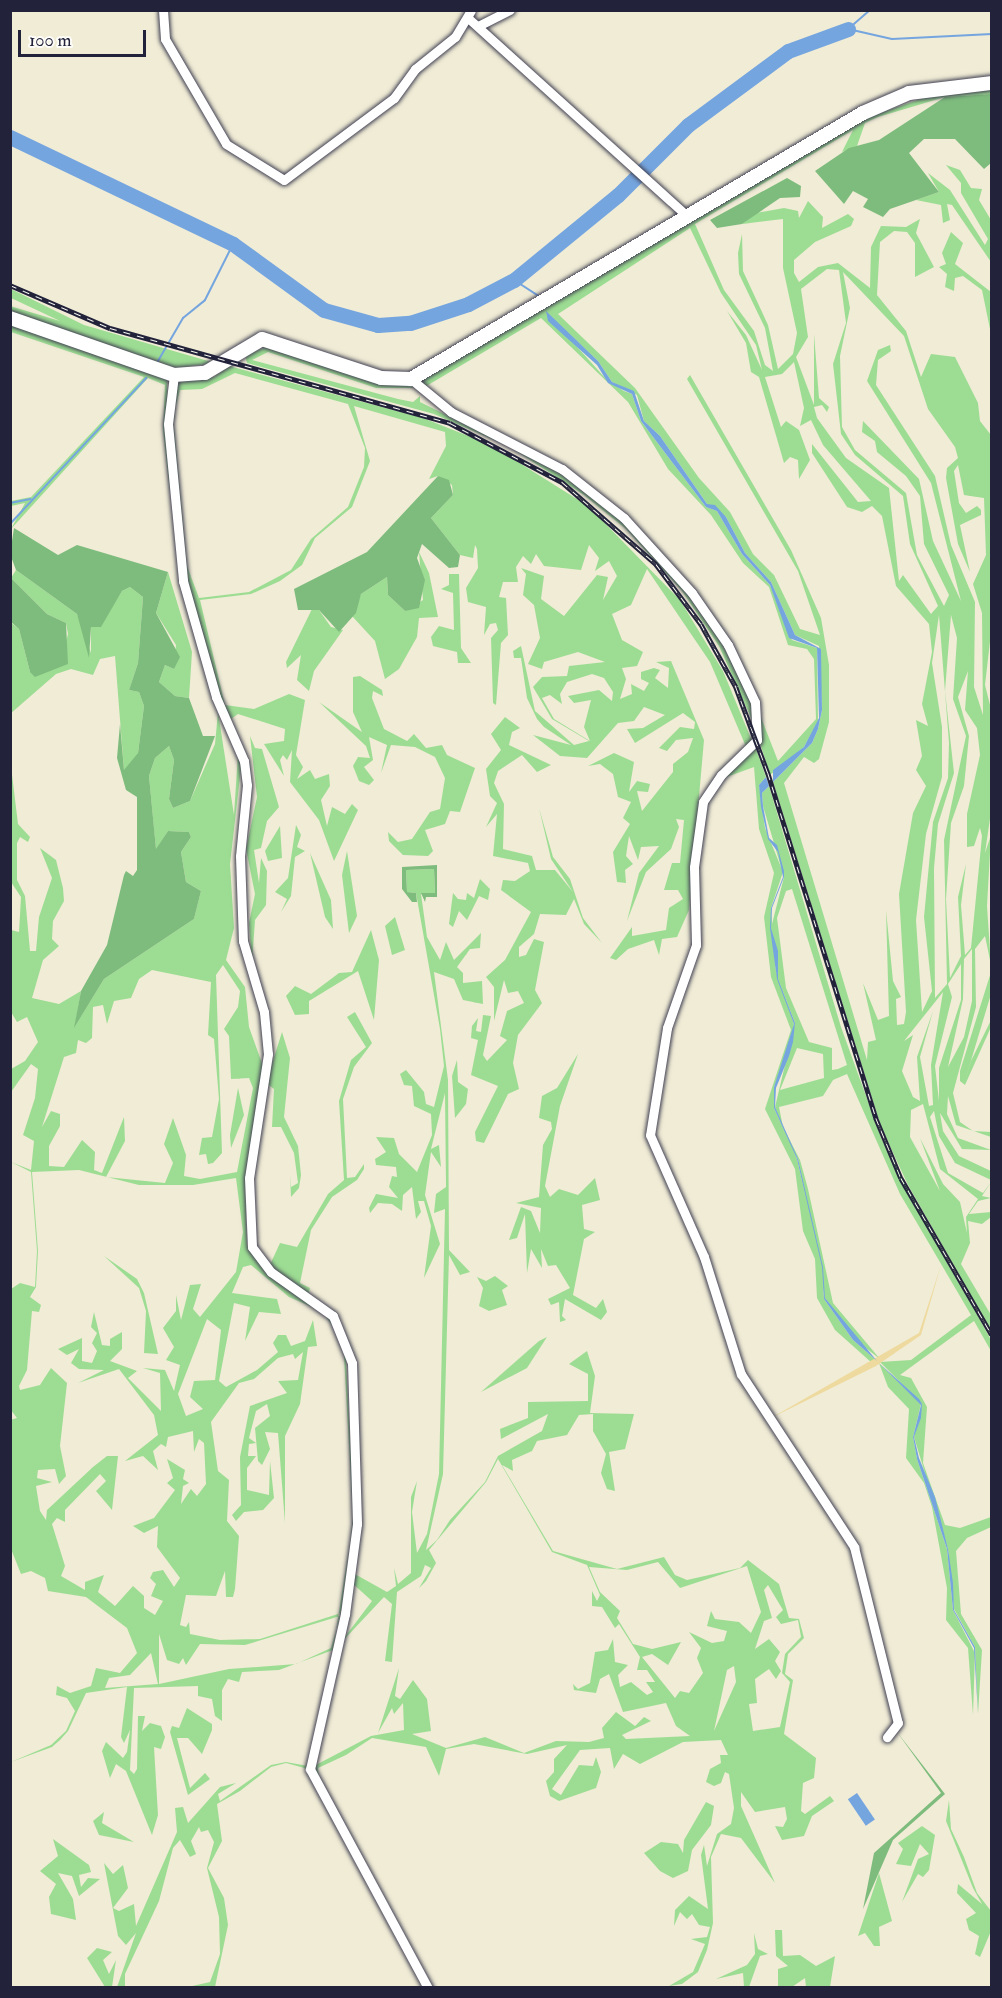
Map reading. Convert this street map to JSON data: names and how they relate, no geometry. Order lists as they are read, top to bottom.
{
  "scale_bar": "100 m"
}
